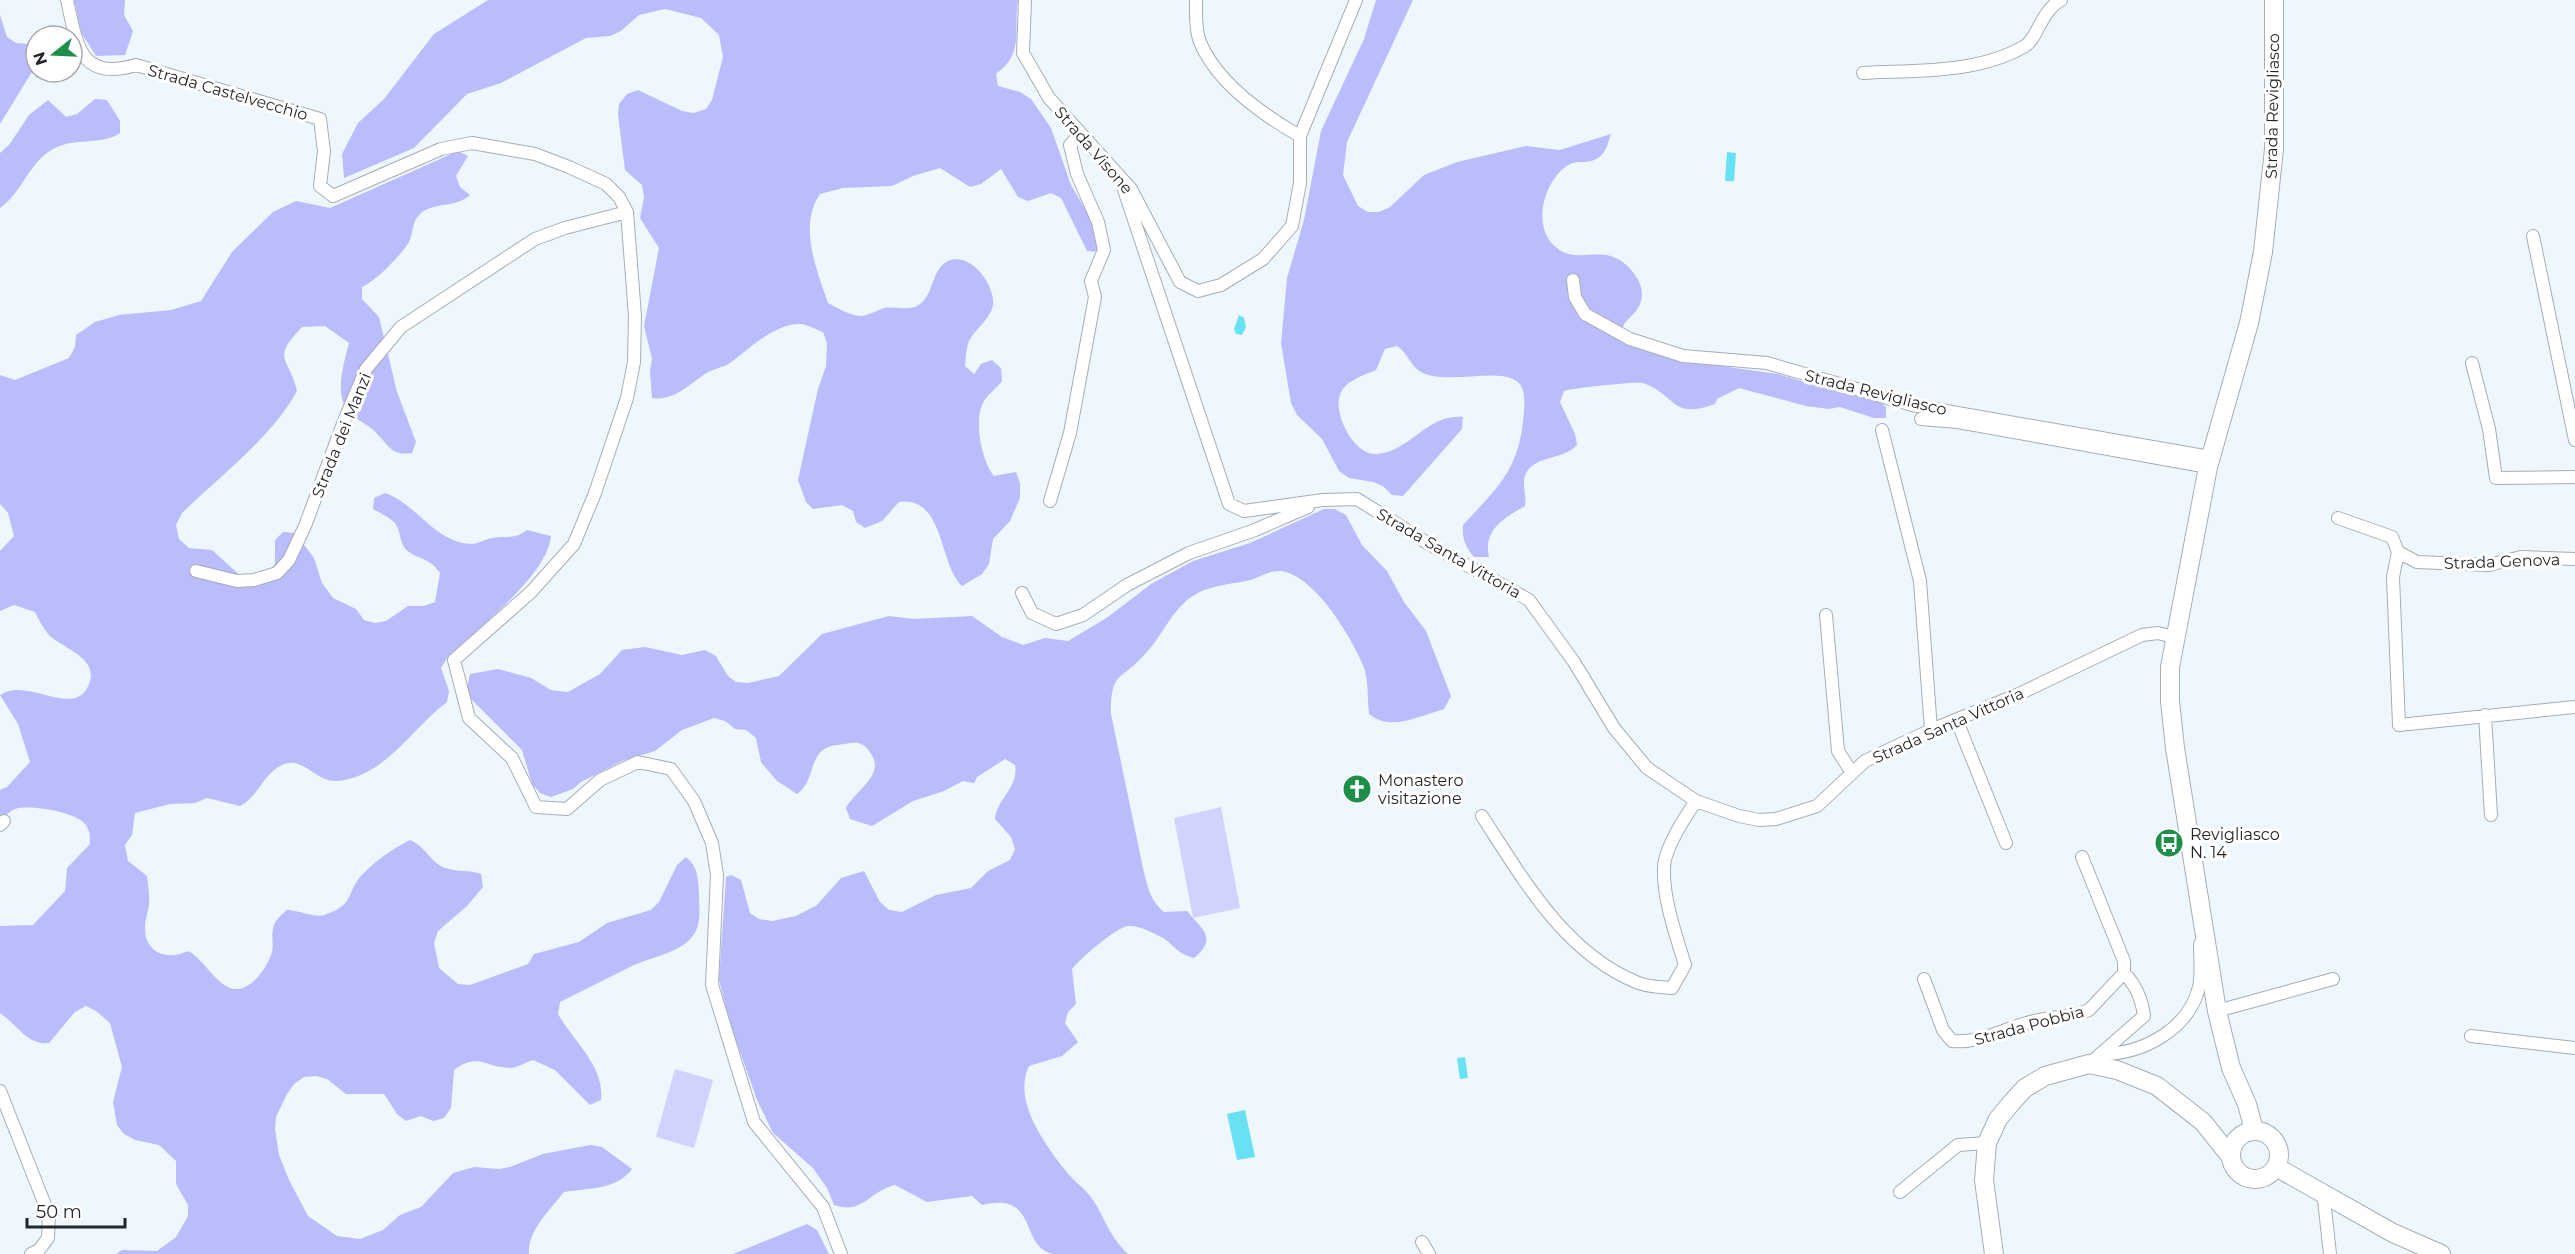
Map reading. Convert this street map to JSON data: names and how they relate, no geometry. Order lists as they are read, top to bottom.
{
  "streets": {
    "street": [
      "Strada Castelvecchio",
      "Strada Revigliasco",
      "Strada Visone",
      "Strada dei Manzi",
      "Strada Santa Vittoria",
      "Strada Genova",
      "Strada Pobbia"
    ]
  },
  "crossings": [
    ["Strada Castelvecchio", "Strada dei Manzi"],
    ["Strada Revigliasco", "Strada Santa Vittoria"],
    ["Strada Visone", "Strada Santa Vittoria"]
  ],
  "places": {
    "church": ["Monastero visitazione"],
    "bus stop": ["Revigliasco N. 14"]
  },
  "scale_bar": "50 m",
  "north": "left"
}
